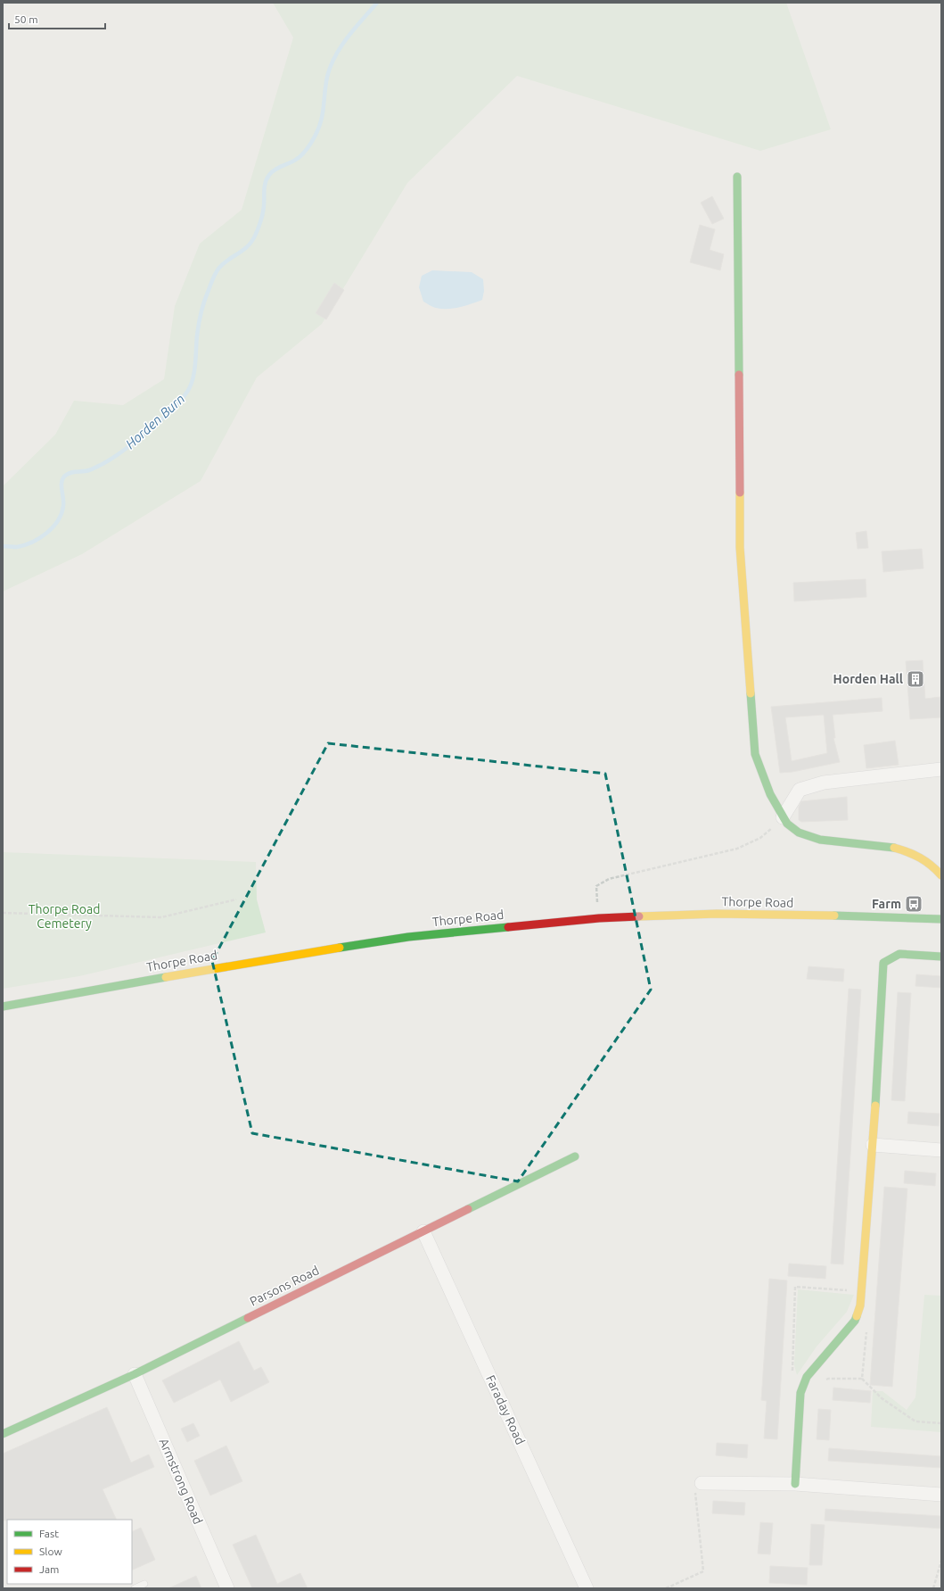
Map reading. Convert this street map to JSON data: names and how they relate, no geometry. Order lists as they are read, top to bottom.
{
  "streets": {
    "street": [
      "Thorpe Road",
      "Parsons Road",
      "Faraday Road",
      "Armstrong Road"
    ]
  },
  "crossings": [
    ["Parsons Road", "Faraday Road"],
    ["Parsons Road", "Armstrong Road"]
  ],
  "water": ["Horden Burn"],
  "parks": ["Thorpe Road Cemetery"],
  "places": {
    "building": ["Horden Hall"],
    "bus stop": ["Farm"]
  },
  "legend": ["Fast", "Slow", "Jam"],
  "scale_bar": "50 m"
}
